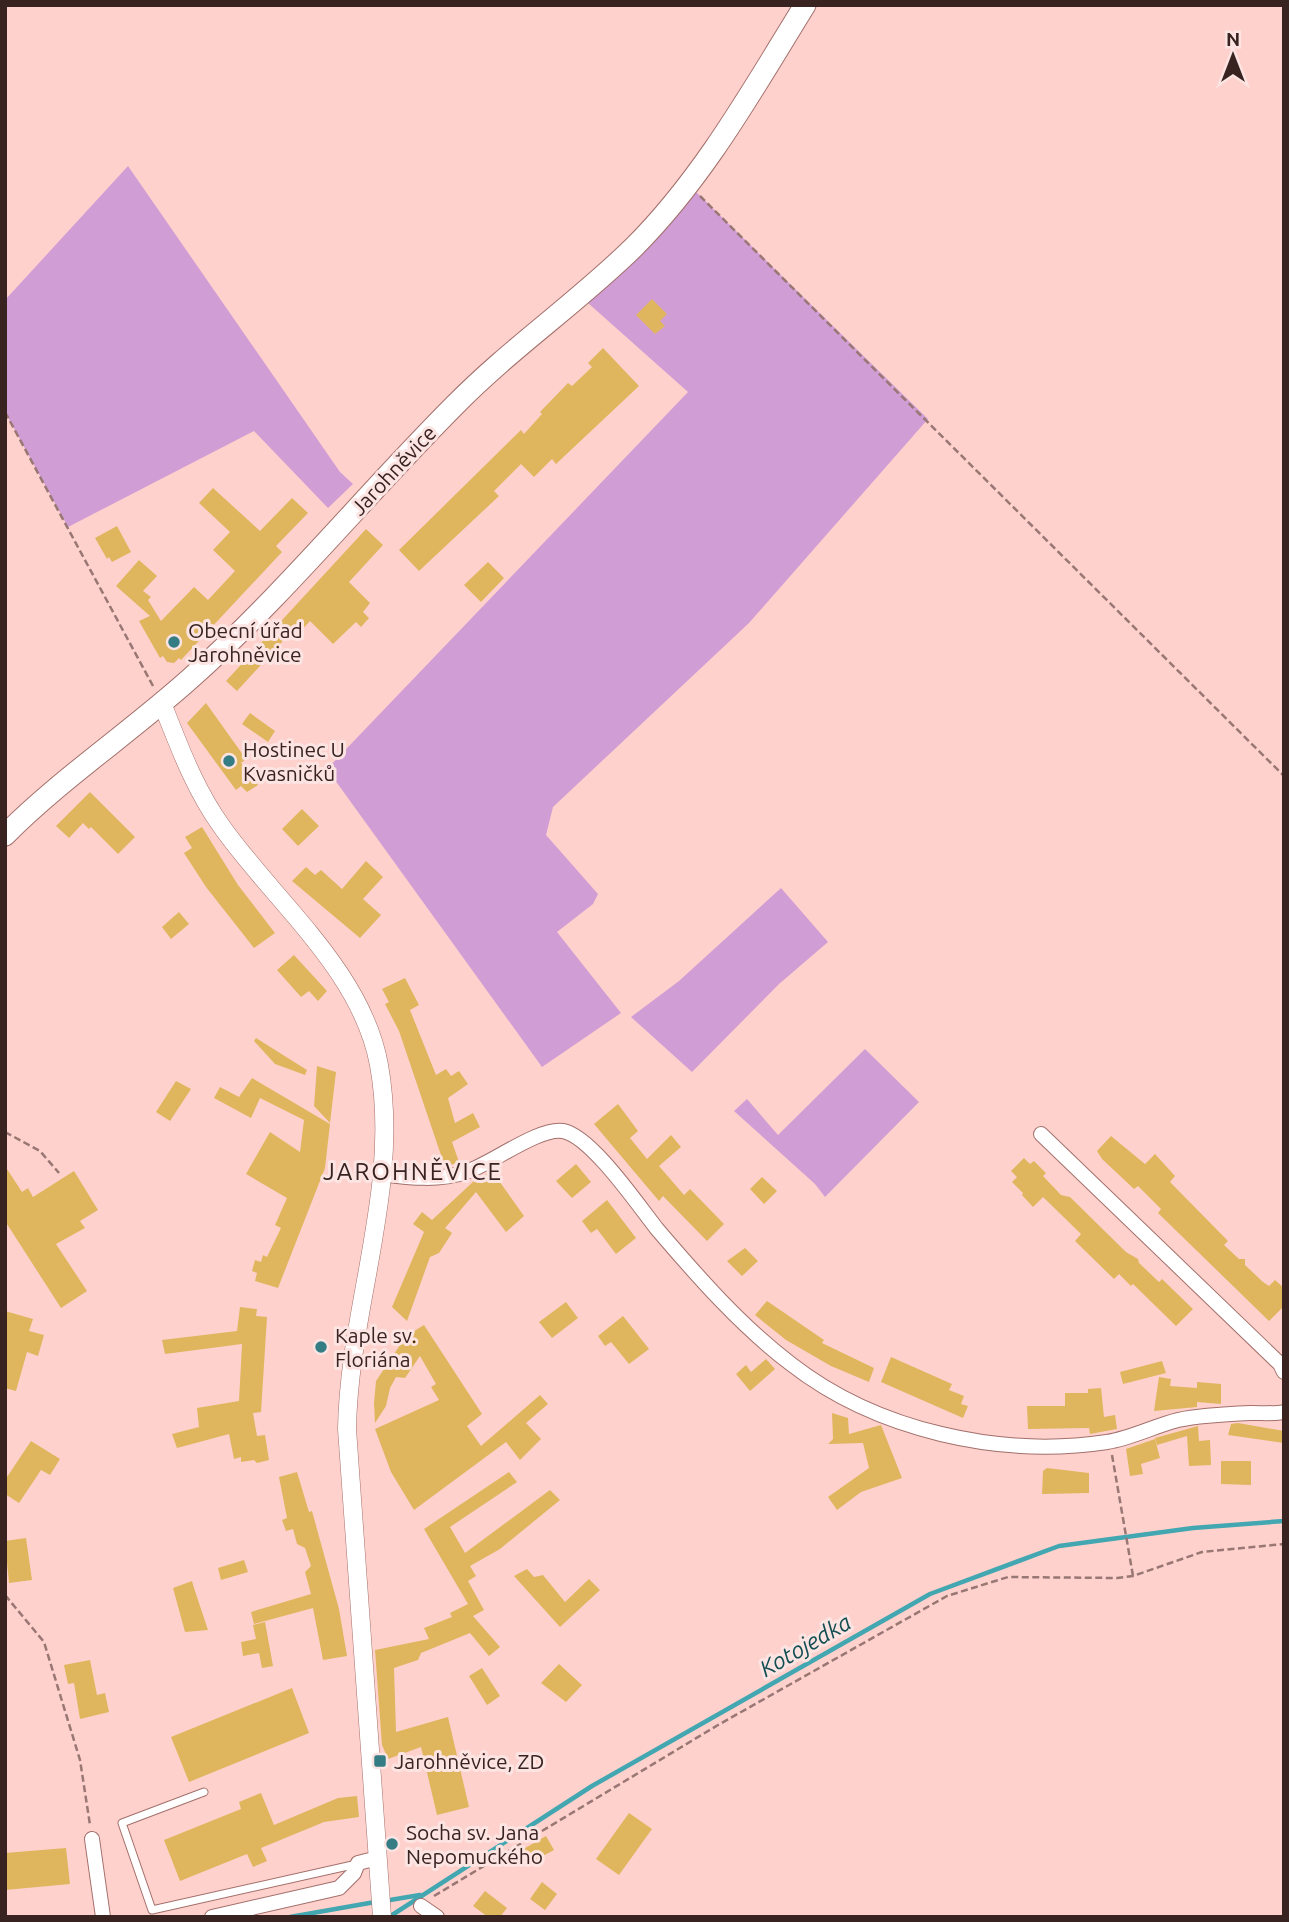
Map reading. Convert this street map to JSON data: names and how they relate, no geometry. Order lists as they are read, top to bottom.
{
  "streets": {
    "main road": ["Jarohněvice"]
  },
  "districts": ["JAROHNĚVICE"],
  "water": ["Kotojedka"],
  "places": {
    "other": [
      "Obecní úřad Jarohněvice",
      "Hostinec U Kvasničků",
      "Kaple sv. Floriána",
      "Socha sv. Jana Nepomuckého"
    ],
    "transit": ["Jarohněvice, ZD"]
  },
  "north": "top"
}
